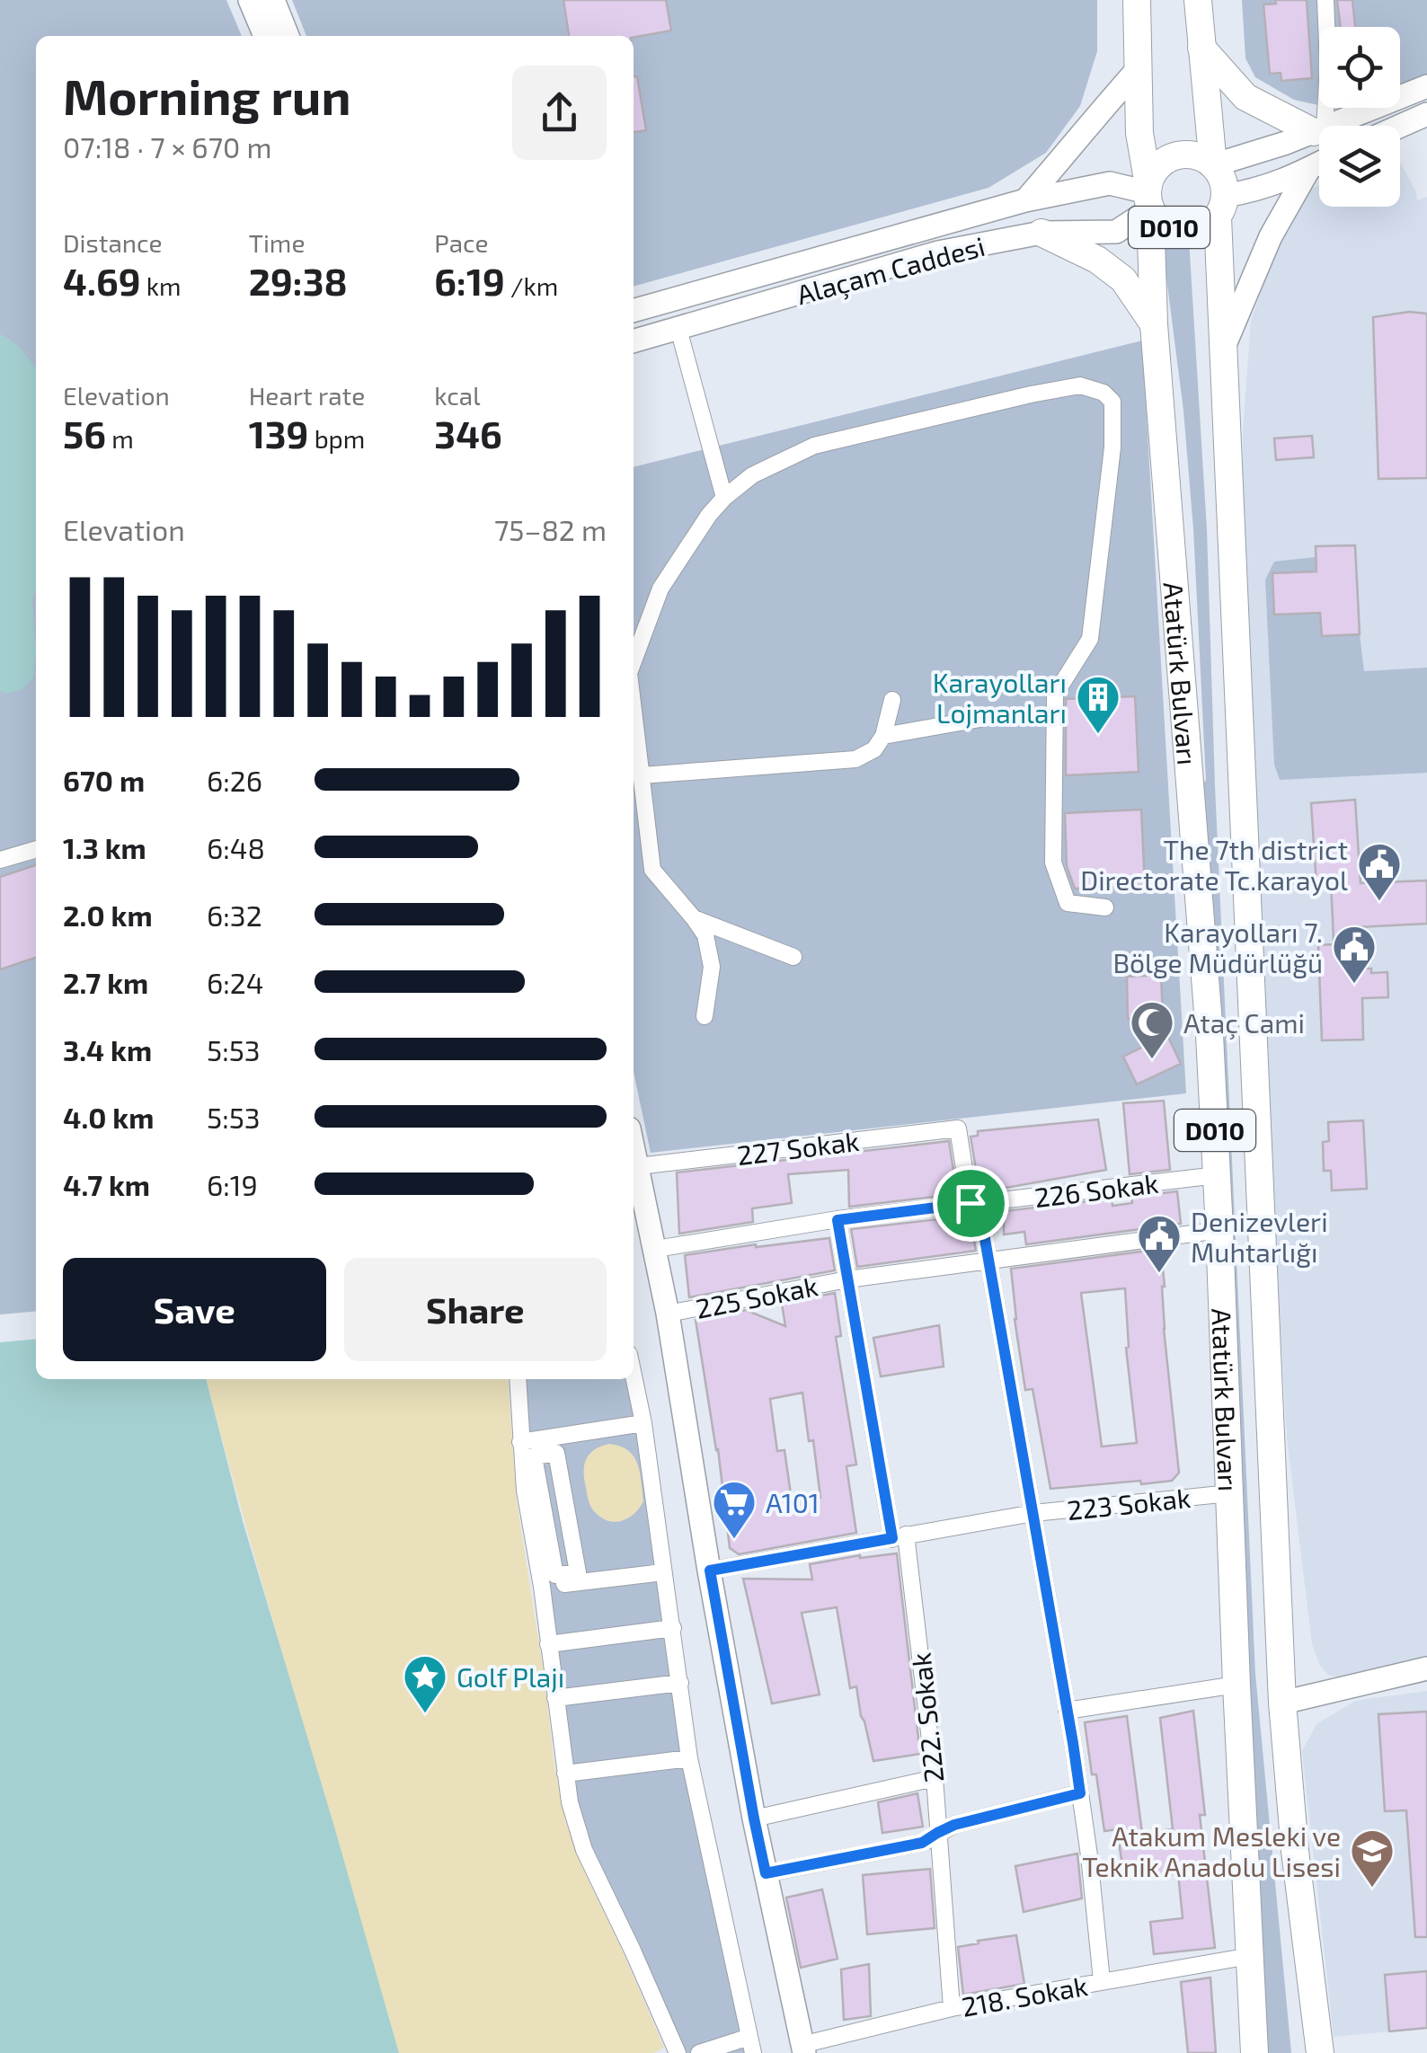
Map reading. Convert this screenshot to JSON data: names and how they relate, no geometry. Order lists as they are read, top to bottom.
{
  "streets": {
    "highway": ["D010", "Atatürk Bulvarı"],
    "main road": ["Alaçam Caddesi"],
    "street": [
      "227 Sokak",
      "226 Sokak",
      "225 Sokak",
      "223 Sokak",
      "222. Sokak",
      "218. Sokak"
    ]
  },
  "crossings": [
    ["D010", "Alaçam Caddesi"],
    ["D010", "Atatürk Bulvarı"],
    ["Alaçam Caddesi", "Atatürk Bulvarı"],
    ["Atatürk Bulvarı", "226 Sokak"],
    ["Atatürk Bulvarı", "225 Sokak"],
    ["Atatürk Bulvarı", "223 Sokak"],
    ["Atatürk Bulvarı", "218. Sokak"],
    ["227 Sokak", "226 Sokak"],
    ["226 Sokak", "222. Sokak"],
    ["225 Sokak", "222. Sokak"],
    ["223 Sokak", "222. Sokak"],
    ["222. Sokak", "218. Sokak"]
  ],
  "places": {
    "building": ["Karayolları Lojmanları"],
    "public building": ["The 7th district Directorate Tc.karayol", "Karayolları 7. Bölge Müdürlüğü", "Denizevleri Muhtarlığı"],
    "mosque": ["Ataç Cami"],
    "supermarket": ["A101"],
    "place": ["Golf Plajı"],
    "school or university": ["Atakum Mesleki ve Teknik Anadolu Lisesi"]
  },
  "page": {
    "heading": ["Morning run", "07:18 · 7 × 670 m"],
    "stats": [
      ["Distance", "4.69 km"],
      ["Time", "29:38"],
      ["Pace", "6:19 /km"],
      ["Elevation", "56 m"],
      ["Heart rate", "139 bpm"],
      ["kcal", "346"]
    ],
    "chart": ["Elevation", "75–82 m"],
    "list": [
      {
        "name": "670 m",
        "note": "6:26"
      },
      {
        "name": "1.3 km",
        "note": "6:48"
      },
      {
        "name": "2.0 km",
        "note": "6:32"
      },
      {
        "name": "2.7 km",
        "note": "6:24"
      },
      {
        "name": "3.4 km",
        "note": "5:53"
      },
      {
        "name": "4.0 km",
        "note": "5:53"
      },
      {
        "name": "4.7 km",
        "note": "6:19"
      }
    ],
    "buttons": ["Save", "Share"]
  }
}
